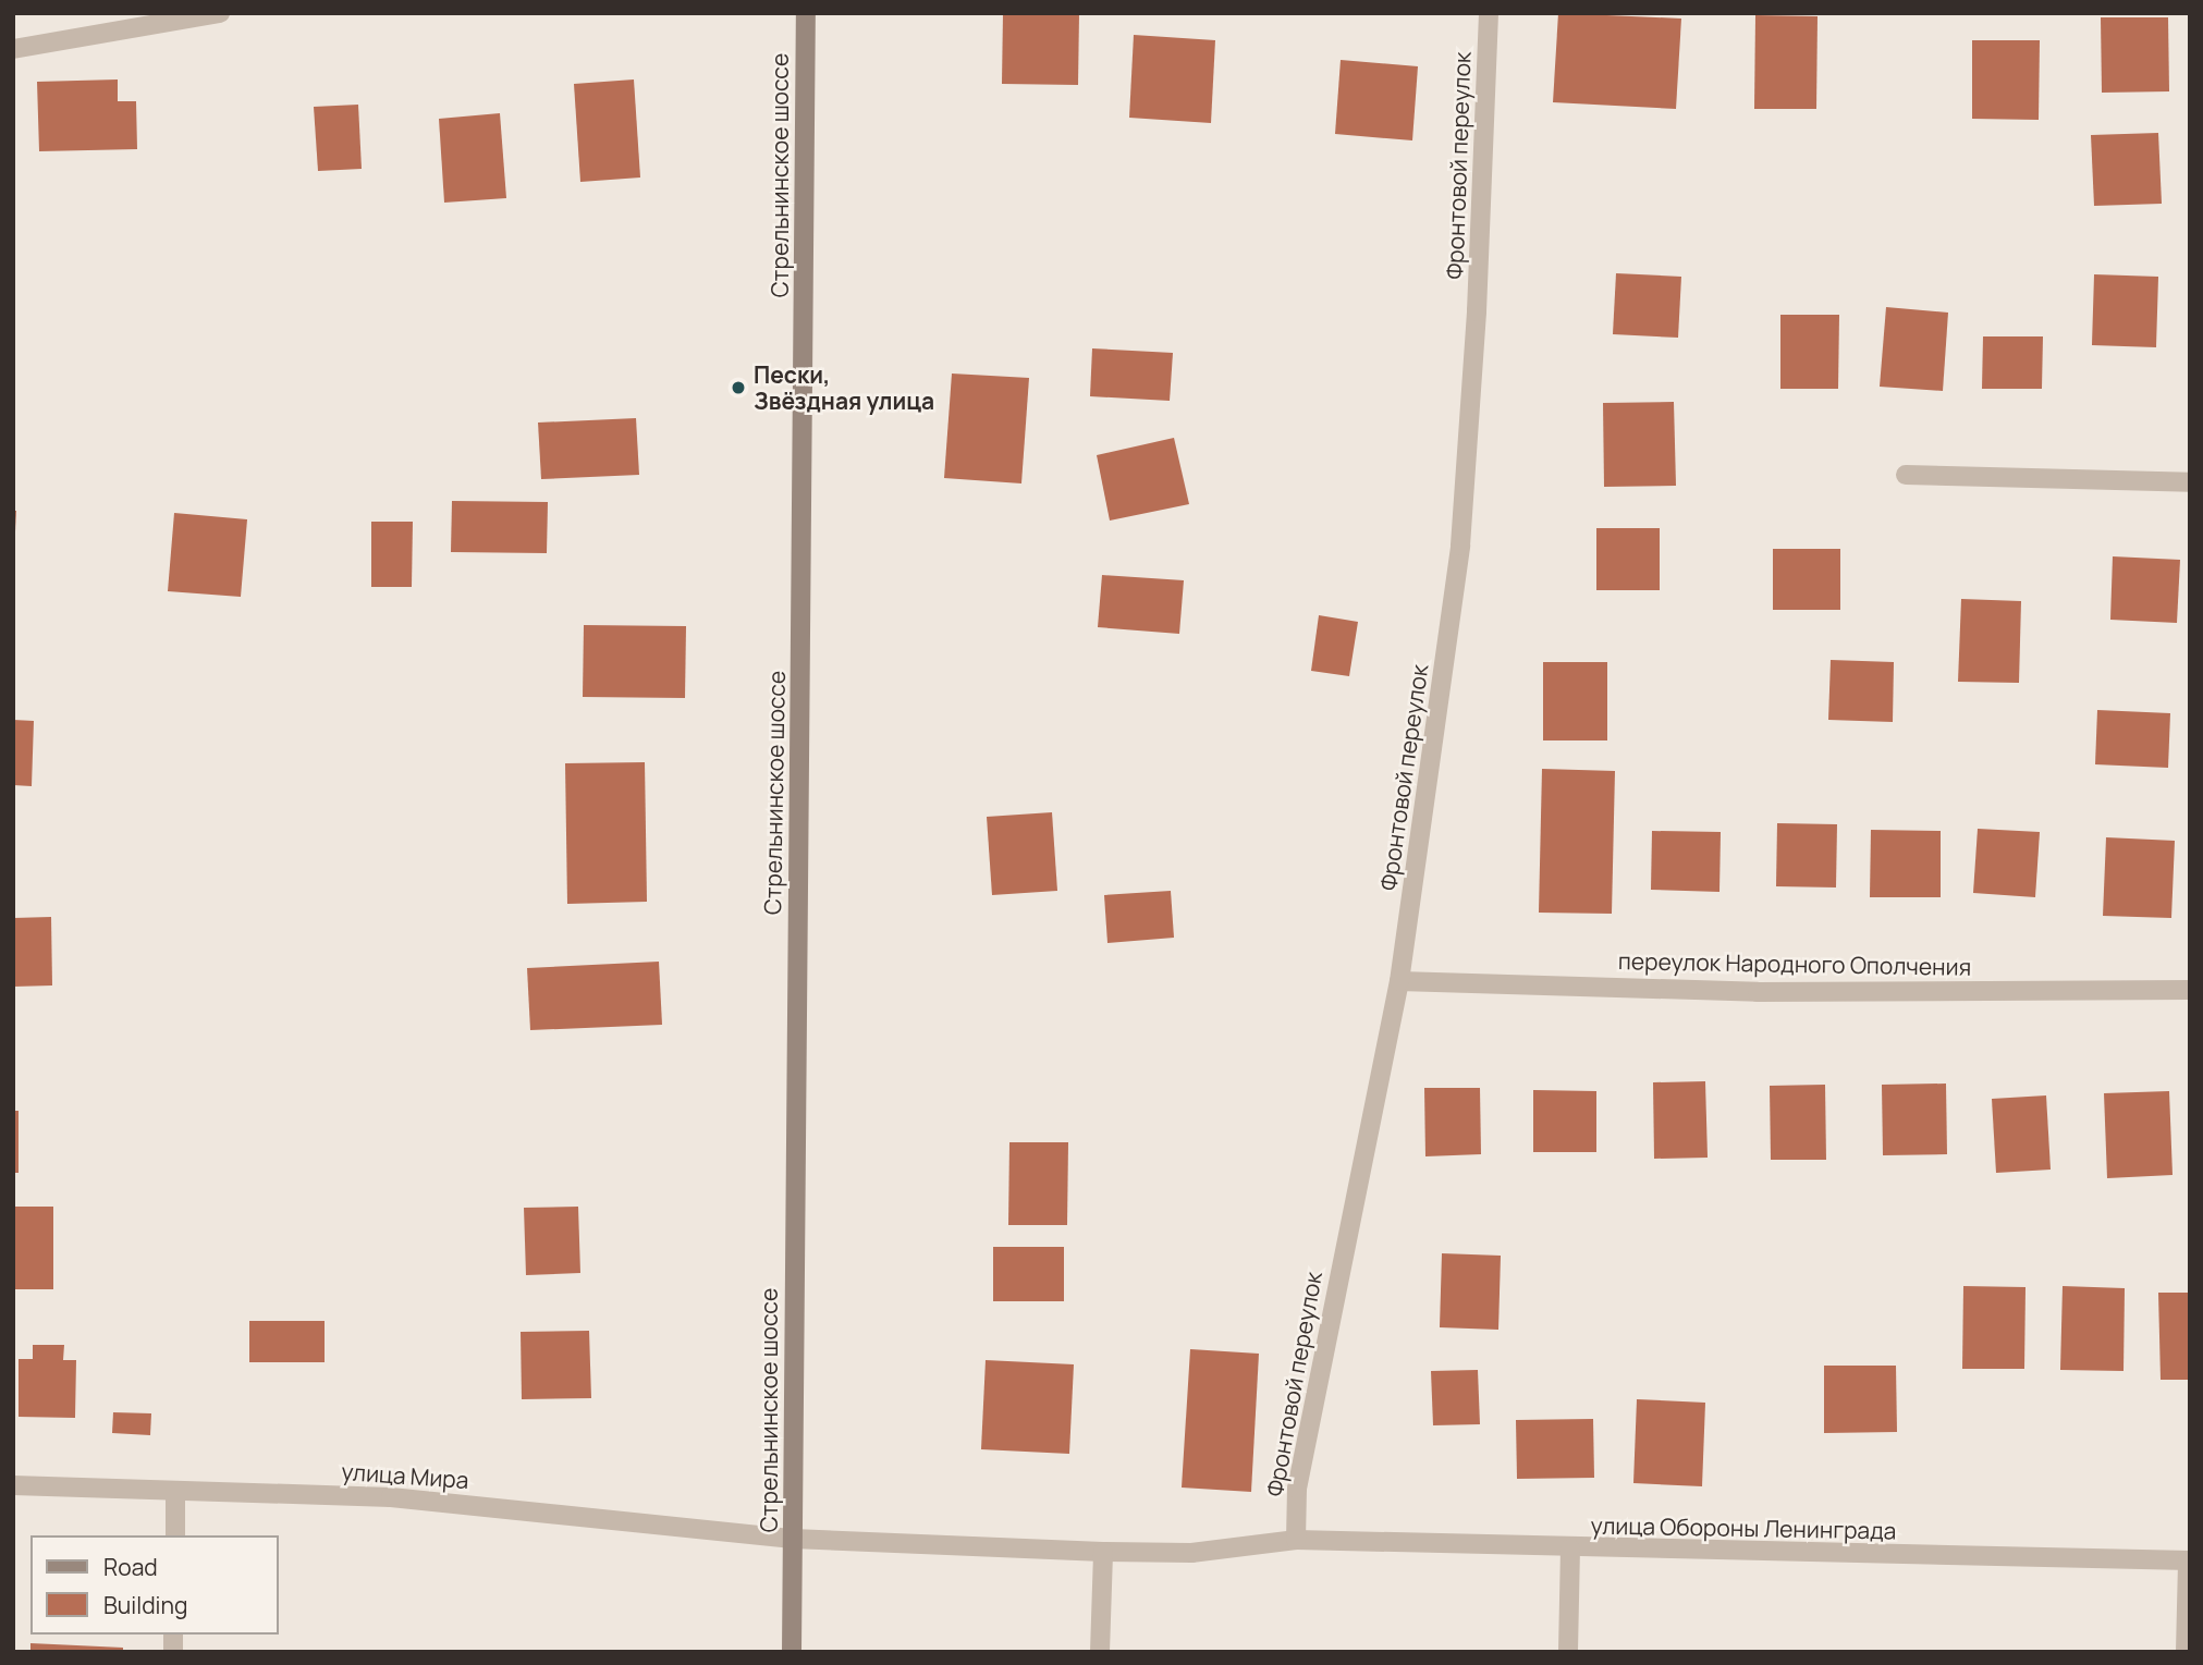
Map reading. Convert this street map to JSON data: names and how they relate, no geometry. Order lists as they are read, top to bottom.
{
  "streets": {
    "main road": ["Стрельнинское шоссе"],
    "street": [
      "Фронтовой переулок",
      "переулок Народного Ополчения",
      "улица Мира",
      "улица Обороны Ленинграда"
    ]
  },
  "crossings": [
    ["Фронтовой переулок", "переулок Народного Ополчения"],
    ["Фронтовой переулок", "улица Обороны Ленинграда"],
    ["Стрельнинское шоссе", "улица Мира"],
    ["улица Мира", "улица Обороны Ленинграда"]
  ],
  "places": ["Пески, Звёздная улица"],
  "legend": ["Road", "Building"]
}
